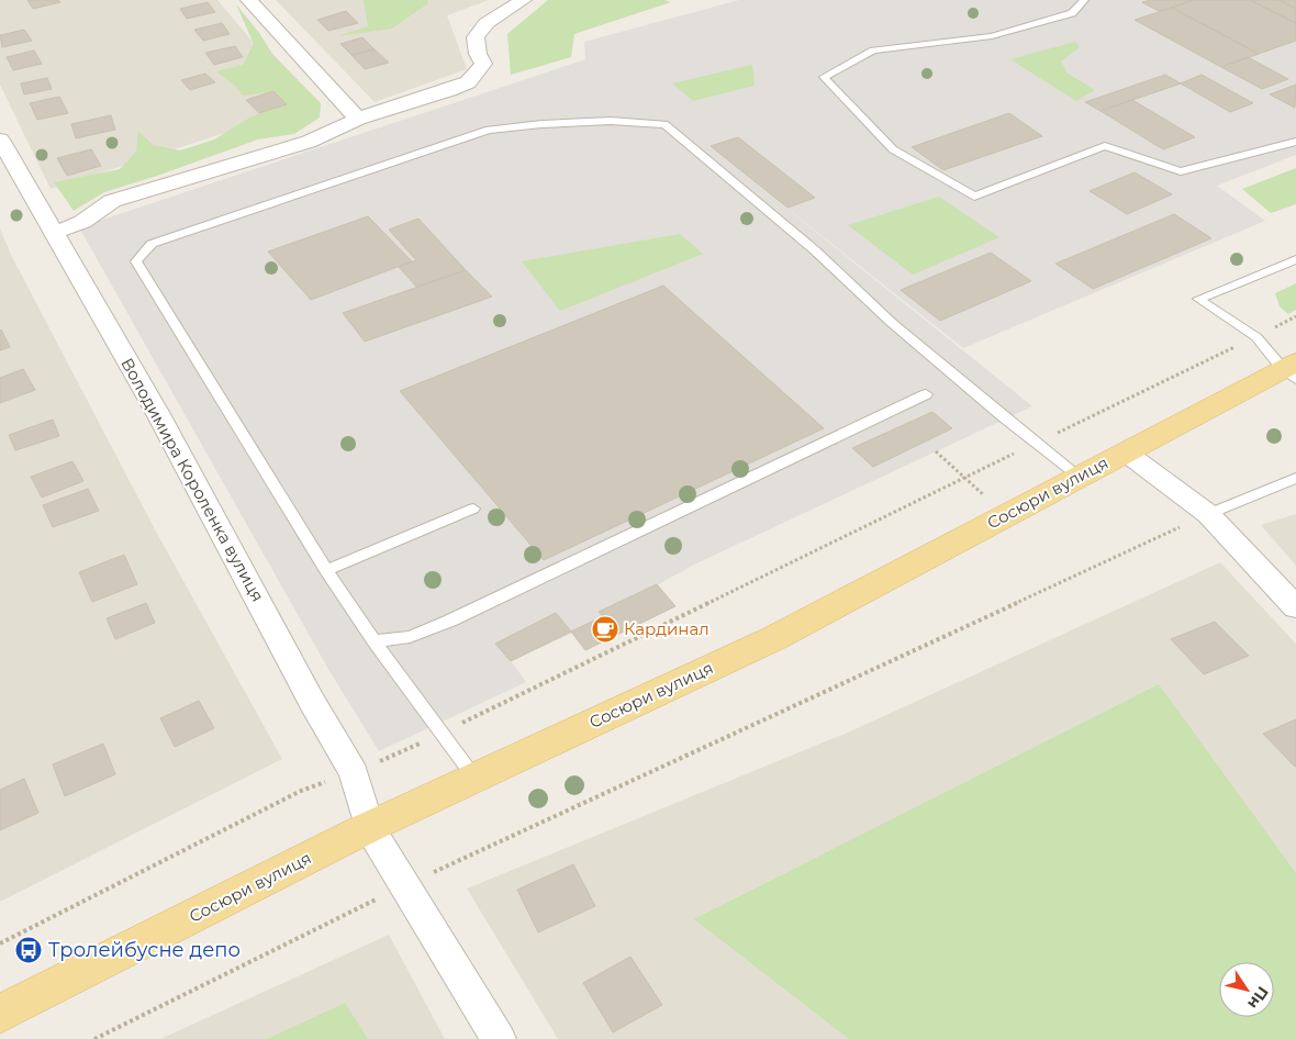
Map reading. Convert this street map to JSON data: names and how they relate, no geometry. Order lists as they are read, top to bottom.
{
  "streets": {
    "main road": ["Сосюри вулиця"],
    "street": ["Володимира Короленка вулиця"]
  },
  "crossings": [
    ["Володимира Короленка вулиця", "Сосюри вулиця"]
  ],
  "places": {
    "cafe": ["Кардинал"],
    "bus stop": ["Тролейбусне депо"]
  },
  "north": "bottom right"
}
